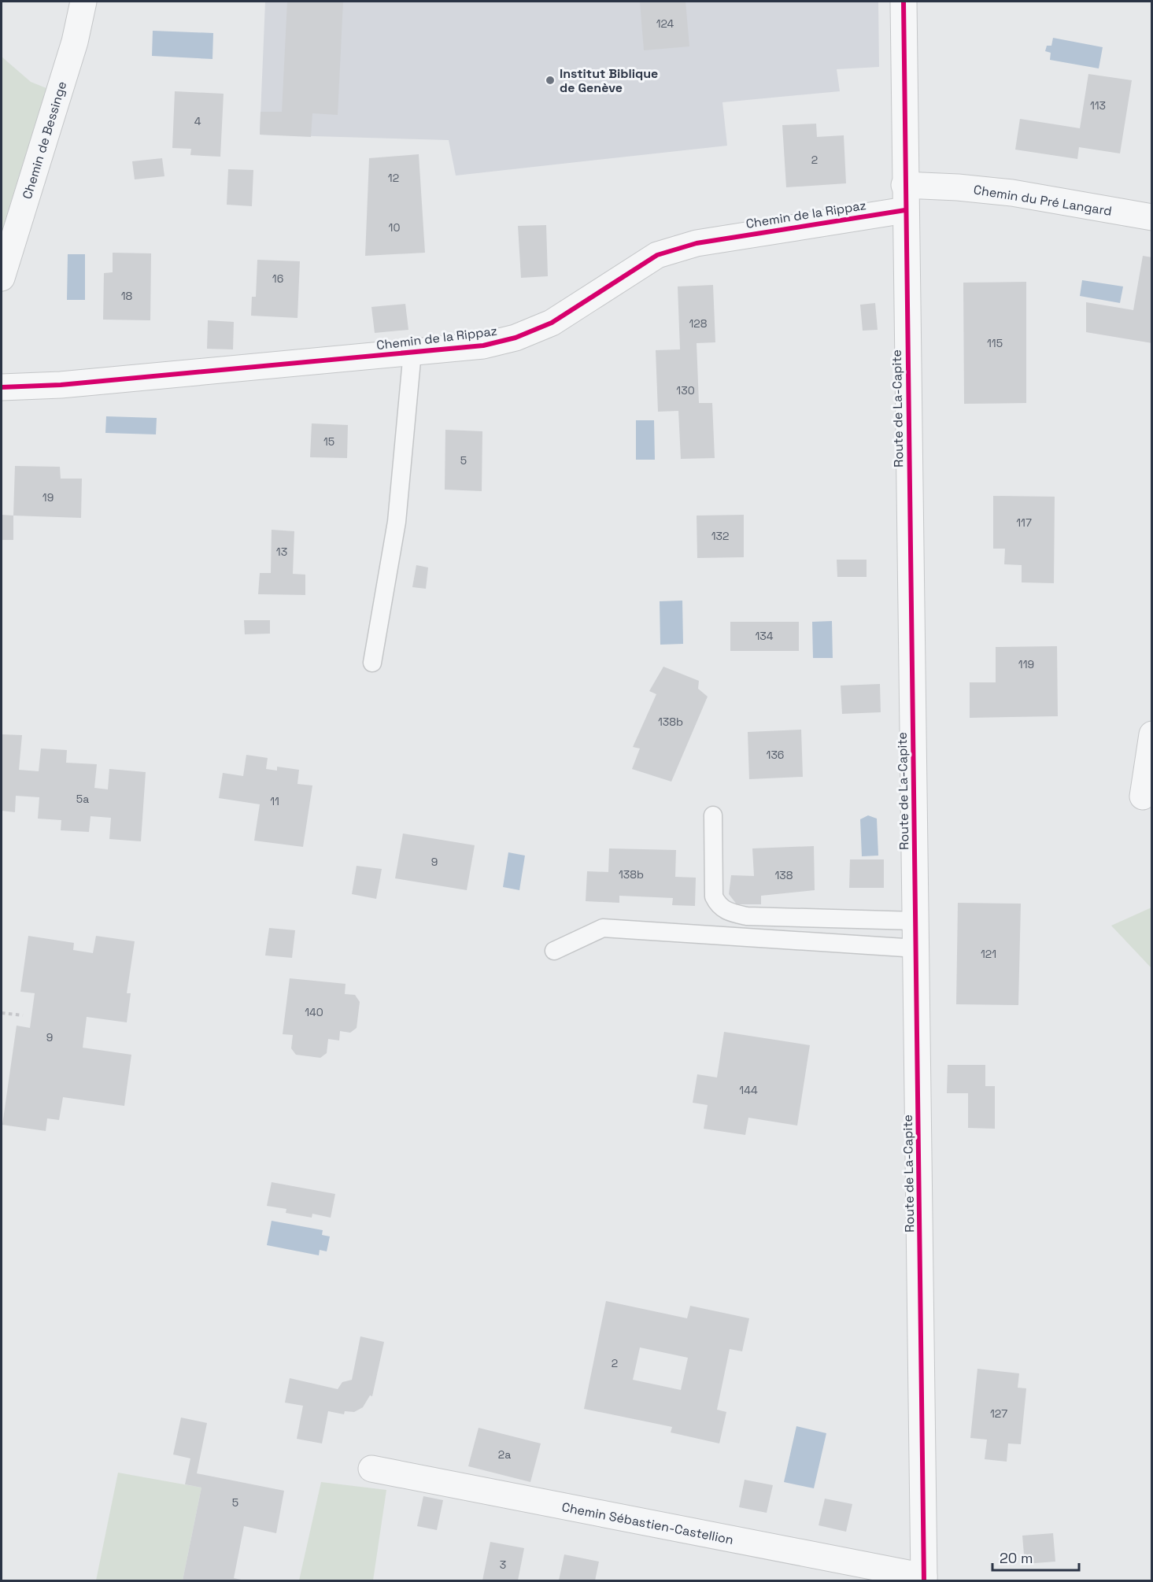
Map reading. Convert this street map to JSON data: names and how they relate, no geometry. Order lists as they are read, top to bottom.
{
  "streets": {
    "street": [
      "Chemin de Bessinge",
      "Chemin du Pré Langard",
      "Chemin de la Rippaz",
      "Route de La-Capite",
      "Chemin Sébastien-Castellion"
    ]
  },
  "crossings": [
    ["Chemin du Pré Langard", "Chemin de la Rippaz"],
    ["Chemin du Pré Langard", "Route de La-Capite"],
    ["Chemin de la Rippaz", "Route de La-Capite"],
    ["Route de La-Capite", "Chemin Sébastien-Castellion"]
  ],
  "places": ["Institut Biblique de Genève"],
  "house_numbers": [
    "124",
    "113",
    "4",
    "2",
    "12",
    "10",
    "16",
    "18",
    "128",
    "115",
    "130",
    "15",
    "5",
    "19",
    "117",
    "132",
    "13",
    "134",
    "119",
    "138b",
    "136",
    "5a",
    "11",
    "9",
    "138b",
    "138",
    "121",
    "140",
    "9",
    "144",
    "2",
    "127",
    "2a",
    "5",
    "3"
  ],
  "scale_bar": "20 m"
}
